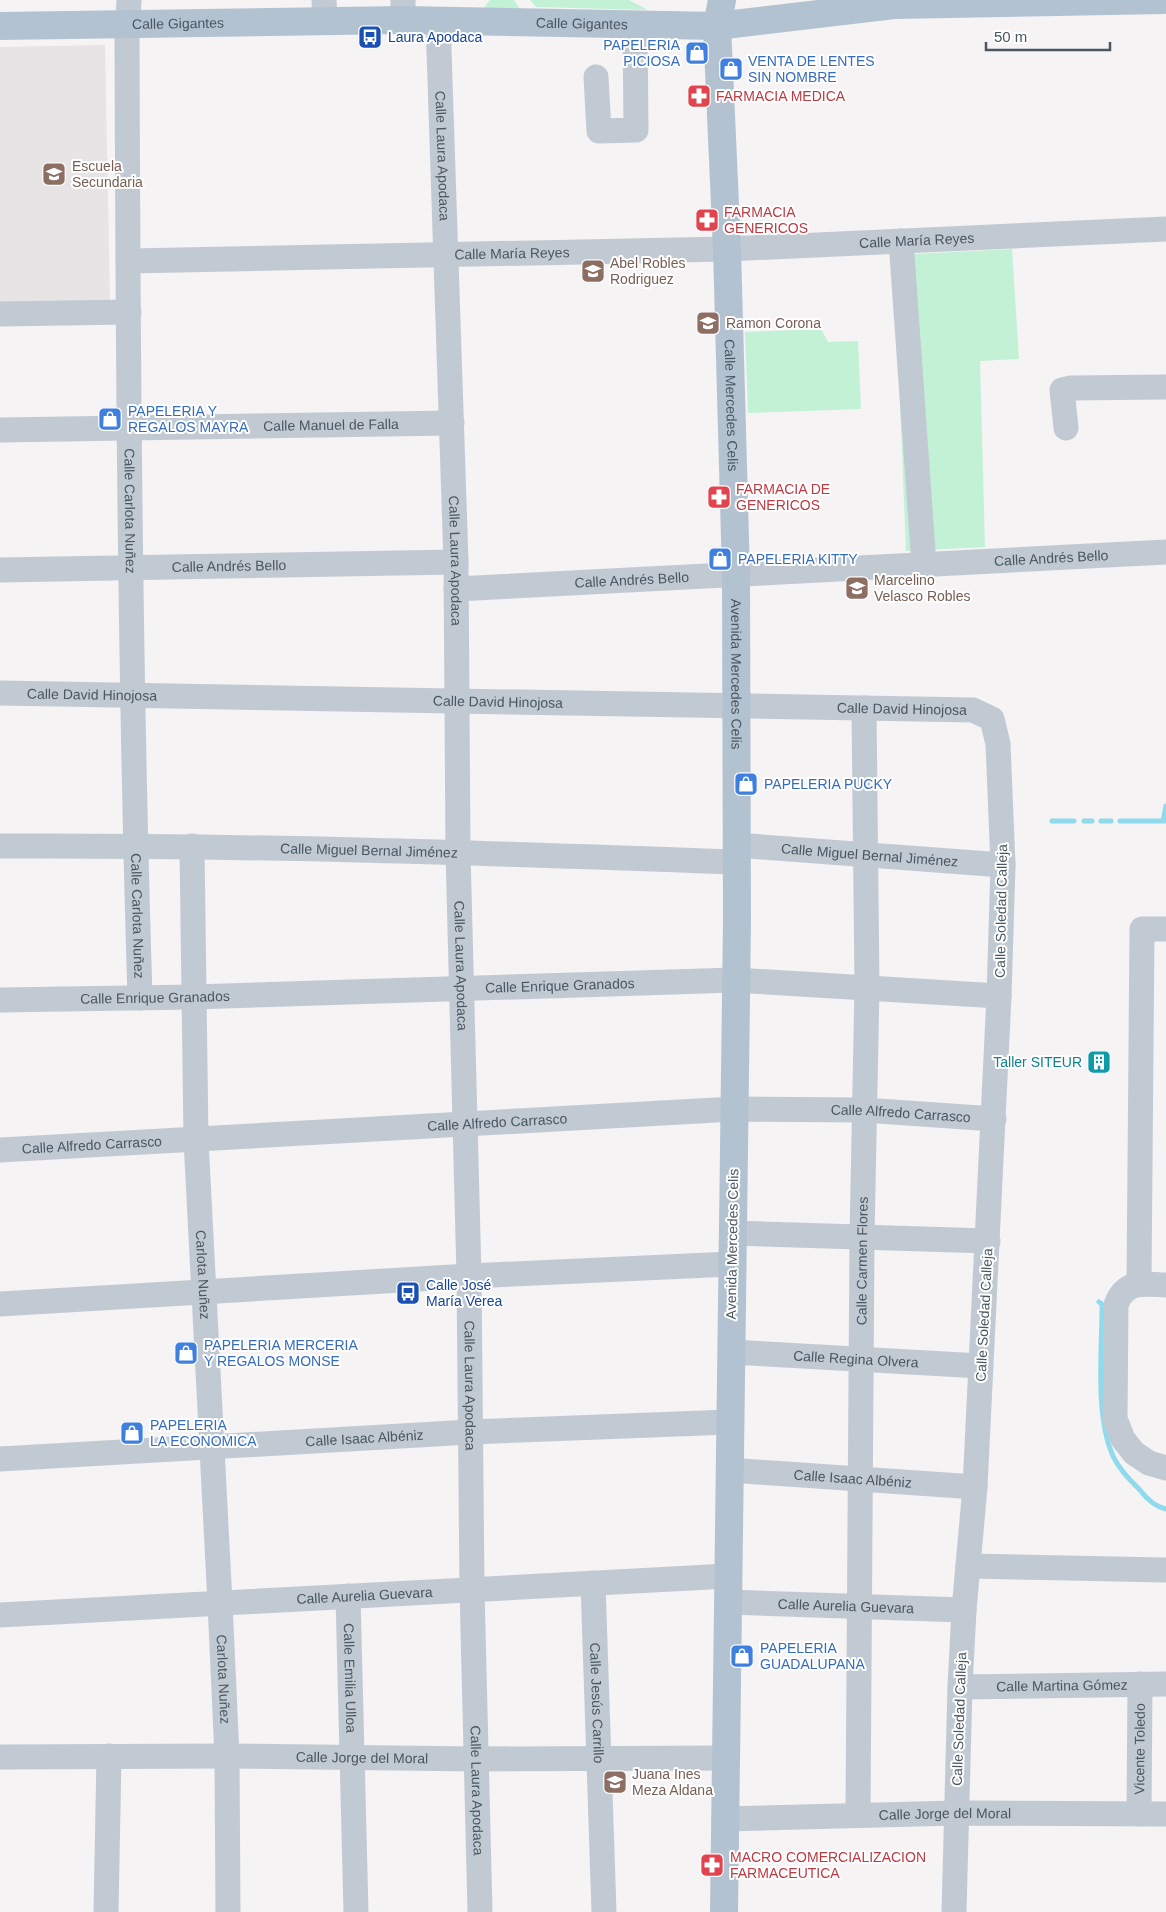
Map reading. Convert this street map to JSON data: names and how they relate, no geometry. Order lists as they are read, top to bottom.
{
  "streets": {
    "main road": ["Calle Gigantes", "Calle Mercedes Celis", "Avenida Mercedes Celis"],
    "street": [
      "Calle Laura Apodaca",
      "Calle María Reyes",
      "Calle Manuel de Falla",
      "Calle Carlota Nuñez",
      "Calle Andrés Bello",
      "Calle David Hinojosa",
      "Calle Miguel Bernal Jiménez",
      "Calle Soledad Calleja",
      "Calle Enrique Granados",
      "Calle Alfredo Carrasco",
      "Calle Carmen Flores",
      "Carlota Nuñez",
      "Calle Regina Olvera",
      "Calle Isaac Albéniz",
      "Calle Aurelia Guevara",
      "Calle Emilia Ulloa",
      "Calle Martina Gómez",
      "Calle Jesús Carrillo",
      "Vicente Toledo",
      "Calle Jorge del Moral"
    ]
  },
  "crossings": [
    ["Calle Gigantes", "Calle Laura Apodaca"],
    ["Calle Gigantes", "Calle Mercedes Celis"],
    ["Calle Gigantes", "Calle Carlota Nuñez"],
    ["Calle Laura Apodaca", "Calle María Reyes"],
    ["Calle Laura Apodaca", "Calle Manuel de Falla"],
    ["Calle Laura Apodaca", "Calle Andrés Bello"],
    ["Calle Laura Apodaca", "Calle David Hinojosa"],
    ["Calle Laura Apodaca", "Calle Miguel Bernal Jiménez"],
    ["Calle Laura Apodaca", "Calle Enrique Granados"],
    ["Calle Laura Apodaca", "Calle Alfredo Carrasco"],
    ["Calle Laura Apodaca", "Calle Isaac Albéniz"],
    ["Calle Laura Apodaca", "Calle Aurelia Guevara"],
    ["Calle Laura Apodaca", "Calle Jorge del Moral"],
    ["Calle María Reyes", "Calle Mercedes Celis"],
    ["Calle María Reyes", "Calle Carlota Nuñez"],
    ["Calle Mercedes Celis", "Calle Andrés Bello"],
    ["Calle Mercedes Celis", "Avenida Mercedes Celis"],
    ["Calle Manuel de Falla", "Calle Carlota Nuñez"],
    ["Calle Carlota Nuñez", "Calle Andrés Bello"],
    ["Calle Carlota Nuñez", "Calle David Hinojosa"],
    ["Calle Carlota Nuñez", "Calle Miguel Bernal Jiménez"],
    ["Calle Carlota Nuñez", "Calle Enrique Granados"],
    ["Calle Andrés Bello", "Avenida Mercedes Celis"],
    ["Avenida Mercedes Celis", "Calle David Hinojosa"],
    ["Avenida Mercedes Celis", "Calle Miguel Bernal Jiménez"],
    ["Avenida Mercedes Celis", "Calle Enrique Granados"],
    ["Avenida Mercedes Celis", "Calle Alfredo Carrasco"],
    ["Avenida Mercedes Celis", "Calle Regina Olvera"],
    ["Avenida Mercedes Celis", "Calle Isaac Albéniz"],
    ["Avenida Mercedes Celis", "Calle Aurelia Guevara"],
    ["Avenida Mercedes Celis", "Calle Jorge del Moral"],
    ["Calle David Hinojosa", "Calle Soledad Calleja"],
    ["Calle David Hinojosa", "Calle Carmen Flores"],
    ["Calle Miguel Bernal Jiménez", "Calle Soledad Calleja"],
    ["Calle Miguel Bernal Jiménez", "Calle Carmen Flores"],
    ["Calle Miguel Bernal Jiménez", "Carlota Nuñez"],
    ["Calle Soledad Calleja", "Calle Enrique Granados"],
    ["Calle Soledad Calleja", "Calle Alfredo Carrasco"],
    ["Calle Soledad Calleja", "Calle Regina Olvera"],
    ["Calle Soledad Calleja", "Calle Isaac Albéniz"],
    ["Calle Soledad Calleja", "Calle Aurelia Guevara"],
    ["Calle Soledad Calleja", "Calle Martina Gómez"],
    ["Calle Soledad Calleja", "Calle Jorge del Moral"],
    ["Calle Enrique Granados", "Calle Carmen Flores"],
    ["Calle Enrique Granados", "Carlota Nuñez"],
    ["Calle Alfredo Carrasco", "Calle Carmen Flores"],
    ["Calle Alfredo Carrasco", "Carlota Nuñez"],
    ["Calle Carmen Flores", "Calle Regina Olvera"],
    ["Calle Carmen Flores", "Calle Isaac Albéniz"],
    ["Calle Carmen Flores", "Calle Aurelia Guevara"],
    ["Calle Carmen Flores", "Calle Jorge del Moral"],
    ["Carlota Nuñez", "Calle Isaac Albéniz"],
    ["Carlota Nuñez", "Calle Aurelia Guevara"],
    ["Carlota Nuñez", "Calle Jorge del Moral"],
    ["Calle Aurelia Guevara", "Calle Emilia Ulloa"],
    ["Calle Aurelia Guevara", "Calle Jesús Carrillo"],
    ["Calle Emilia Ulloa", "Calle Jorge del Moral"],
    ["Calle Martina Gómez", "Vicente Toledo"],
    ["Calle Jesús Carrillo", "Calle Jorge del Moral"],
    ["Vicente Toledo", "Calle Jorge del Moral"]
  ],
  "places": {
    "bus stop": ["Laura Apodaca", "Calle José María Verea"],
    "shop": [
      "PAPELERIA PICIOSA",
      "VENTA DE LENTES SIN NOMBRE",
      "PAPELERIA Y REGALOS MAYRA",
      "PAPELERIA KITTY",
      "PAPELERIA PUCKY",
      "PAPELERIA MERCERIA Y REGALOS MONSE",
      "PAPELERIA LA ECONOMICA",
      "PAPELERIA GUADALUPANA"
    ],
    "pharmacy": [
      "FARMACIA MEDICA",
      "FARMACIA GENERICOS",
      "FARMACIA DE GENERICOS",
      "MACRO COMERCIALIZACION FARMACEUTICA"
    ],
    "school or university": [
      "Escuela Secundaria",
      "Abel Robles Rodriguez",
      "Ramon Corona",
      "Marcelino Velasco Robles",
      "Juana Ines Meza Aldana"
    ],
    "building": ["Taller SITEUR"]
  },
  "scale_bar": "50 m"
}
